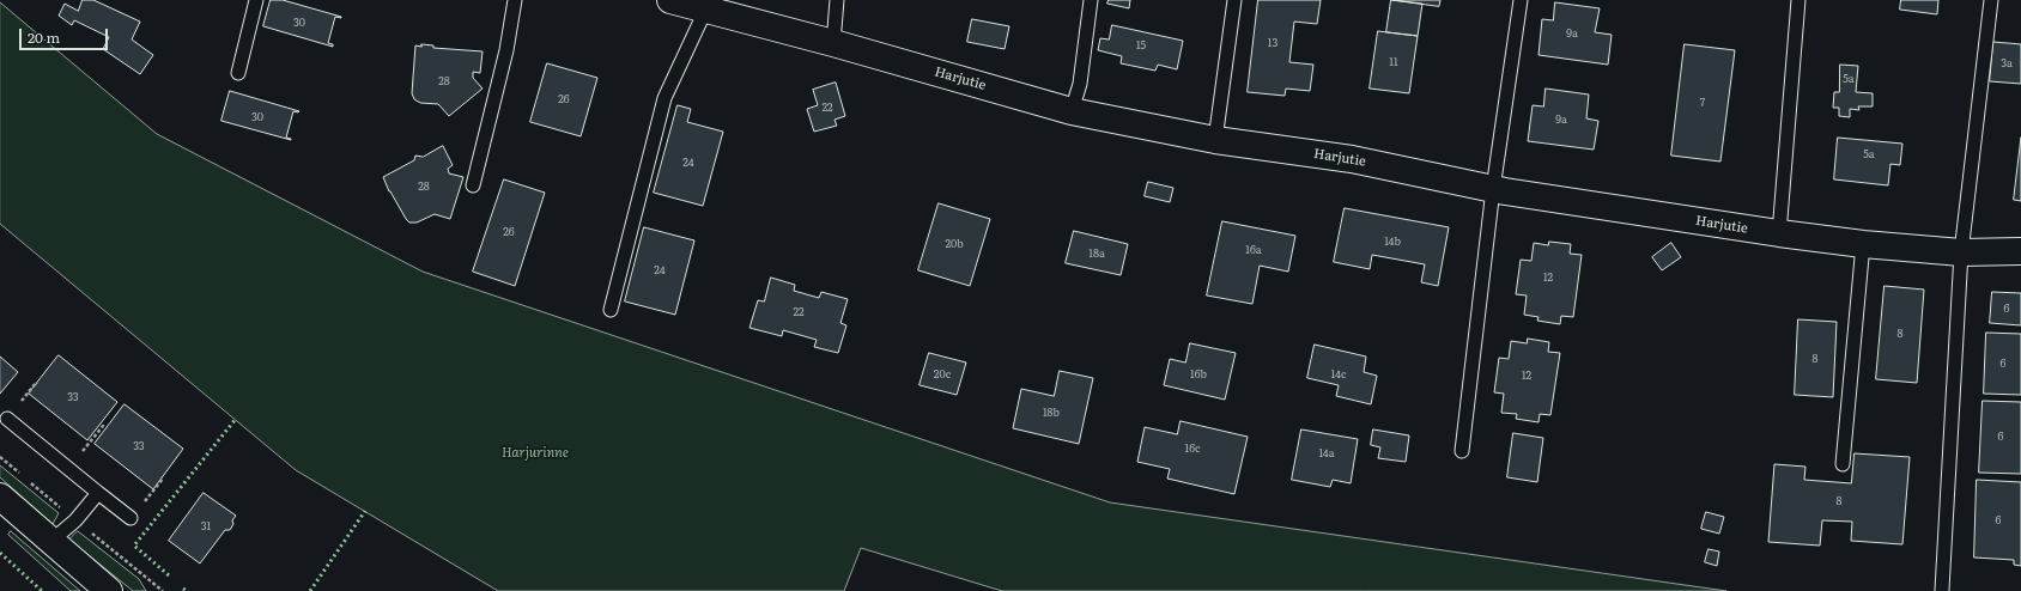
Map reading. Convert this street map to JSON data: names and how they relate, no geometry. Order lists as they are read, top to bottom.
{
  "streets": {
    "street": ["Harjutie"]
  },
  "parks": ["Harjurinne"],
  "house_numbers": [
    "30",
    "9a",
    "13",
    "15",
    "11",
    "3a",
    "5a",
    "28",
    "26",
    "7",
    "22",
    "30",
    "9a",
    "5a",
    "24",
    "28",
    "26",
    "14b",
    "20b",
    "16a",
    "18a",
    "24",
    "12",
    "6",
    "22",
    "8",
    "8",
    "6",
    "20c",
    "16b",
    "14c",
    "12",
    "33",
    "18b",
    "6",
    "33",
    "16c",
    "14a",
    "8",
    "6",
    "31"
  ],
  "scale_bar": "20 m"
}
